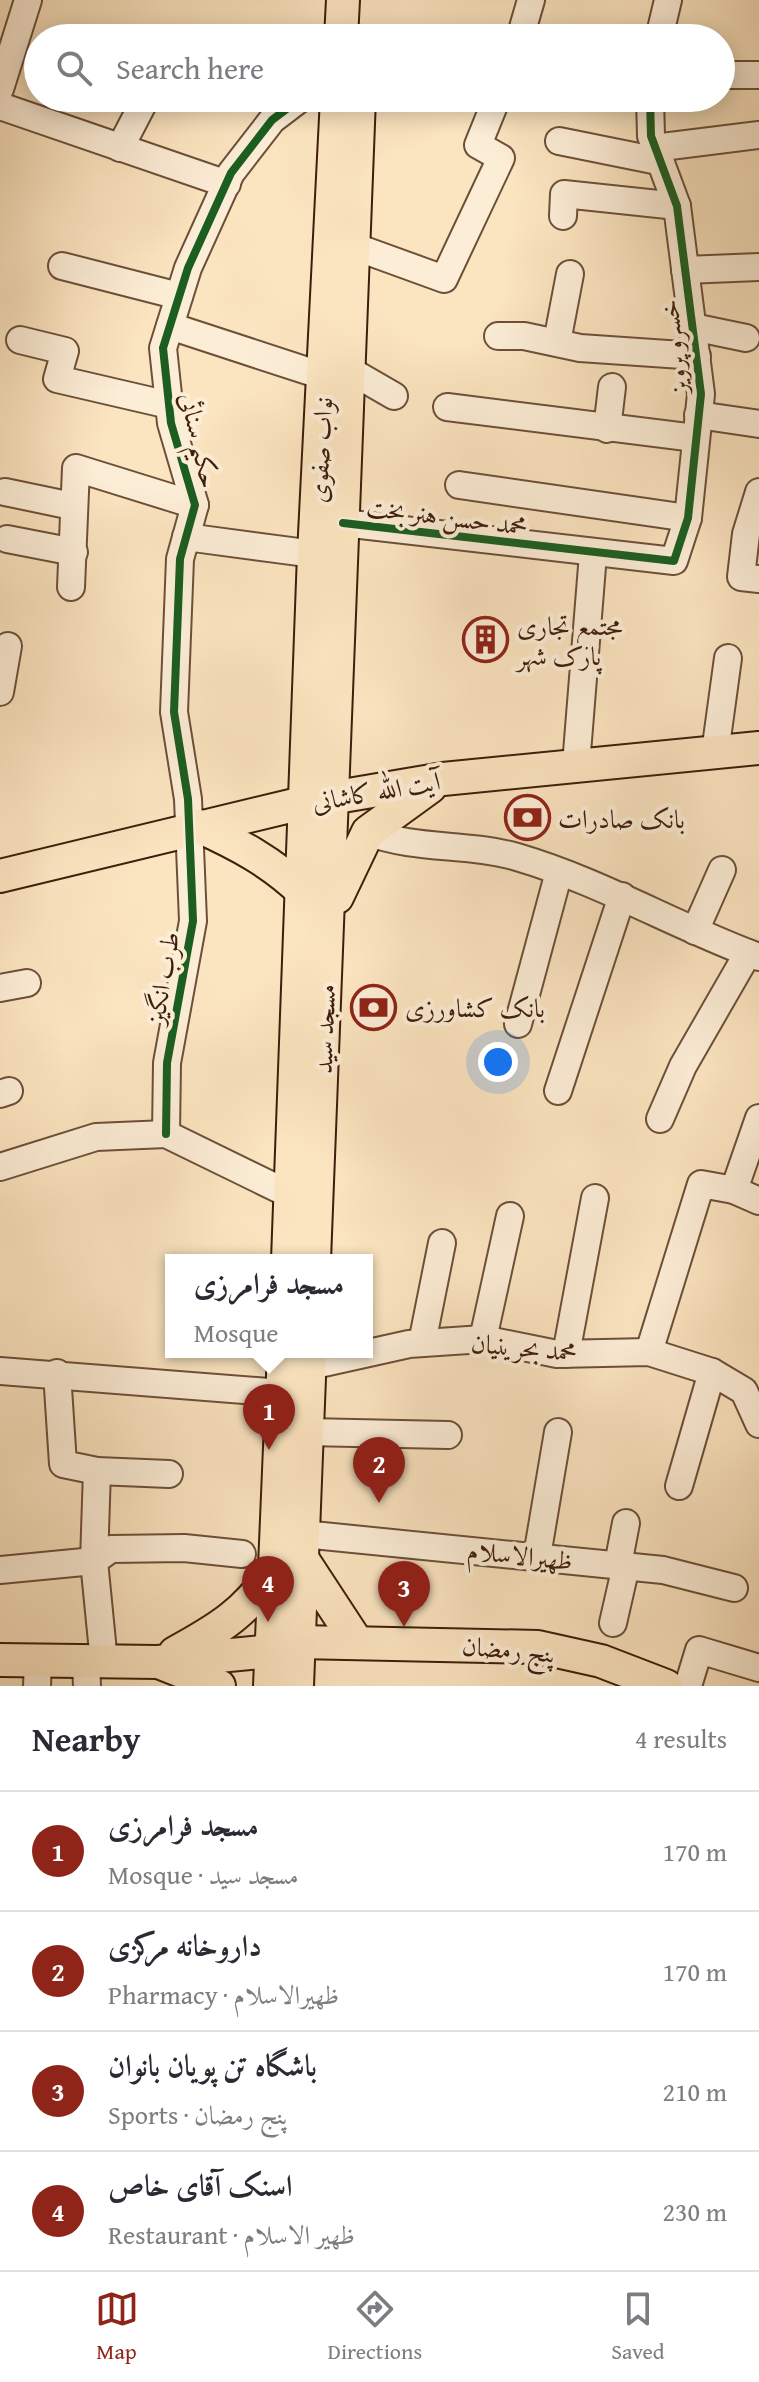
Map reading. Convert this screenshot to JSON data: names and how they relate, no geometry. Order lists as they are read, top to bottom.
{
  "streets": {
    "main road": [
      "نواب صفوی",
      "آیت الله کاشانی",
      "مسجد سید",
      "پنج رمضان"
    ],
    "street": [
      "خسرو پرویز",
      "حکیم سنائی",
      "محمد حسن هنر بخت",
      "طرب انگیز",
      "محمد بحرینیان",
      "ظهیرالاسلام"
    ]
  },
  "crossings": [
    ["خسرو پرویز", "محمد حسن هنر بخت"],
    ["حکیم سنائی", "آیت الله کاشانی"],
    ["حکیم سنائی", "طرب انگیز"],
    ["نواب صفوی", "محمد حسن هنر بخت"],
    ["نواب صفوی", "آیت الله کاشانی"],
    ["نواب صفوی", "مسجد سید"],
    ["آیت الله کاشانی", "طرب انگیز"],
    ["آیت الله کاشانی", "مسجد سید"]
  ],
  "places": {
    "building": ["مجتمع تجاری پارک شهر"],
    "bank": ["بانک صادرات", "بانک کشاورزی"]
  },
  "page": {
    "search": "Search here",
    "popup": ["مسجد فرامرزی", "Mosque"],
    "pins": [
      "1",
      "2",
      "4",
      "3"
    ],
    "heading": ["Nearby", "4 results"],
    "list": [
      {
        "mark": "1",
        "name": "مسجد فرامرزی",
        "note": "Mosque · مسجد سید",
        "value": "170 m"
      },
      {
        "mark": "2",
        "name": "داروخانه مرکزی",
        "note": "Pharmacy · ظهیرالاسلام",
        "value": "170 m"
      },
      {
        "mark": "3",
        "name": "باشگاه تن پویان بانوان",
        "note": "Sports · پنج رمضان",
        "value": "210 m"
      },
      {
        "mark": "4",
        "name": "اسنک آقای خاص",
        "note": "Restaurant · ظهیر الاسلام",
        "value": "230 m"
      }
    ],
    "nav": ["Map", "Directions", "Saved"]
  }
}
